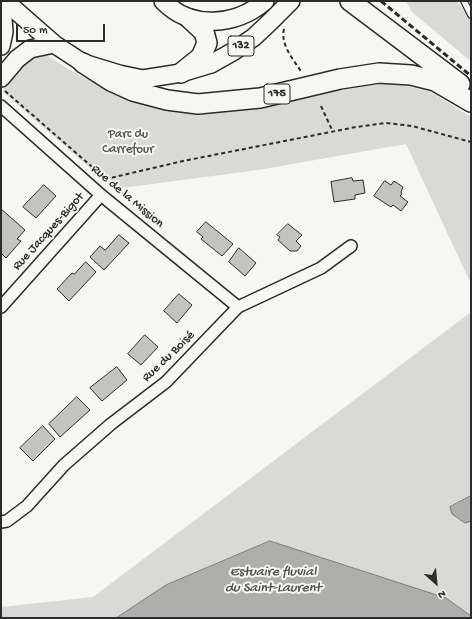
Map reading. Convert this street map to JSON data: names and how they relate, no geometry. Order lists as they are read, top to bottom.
{
  "streets": {
    "highway": ["175"],
    "main road": ["132"],
    "street": ["Rue de la Mission", "Rue Jacques-Bigot", "Rue du Boisé"]
  },
  "crossings": [
    ["132", "175"],
    ["Rue de la Mission", "Rue Jacques-Bigot"],
    ["Rue de la Mission", "Rue du Boisé"]
  ],
  "water": ["Estuaire fluvial du Saint-Laurent"],
  "parks": ["Parc du Carrefour"],
  "scale_bar": "50 m",
  "north": "bottom right"
}
